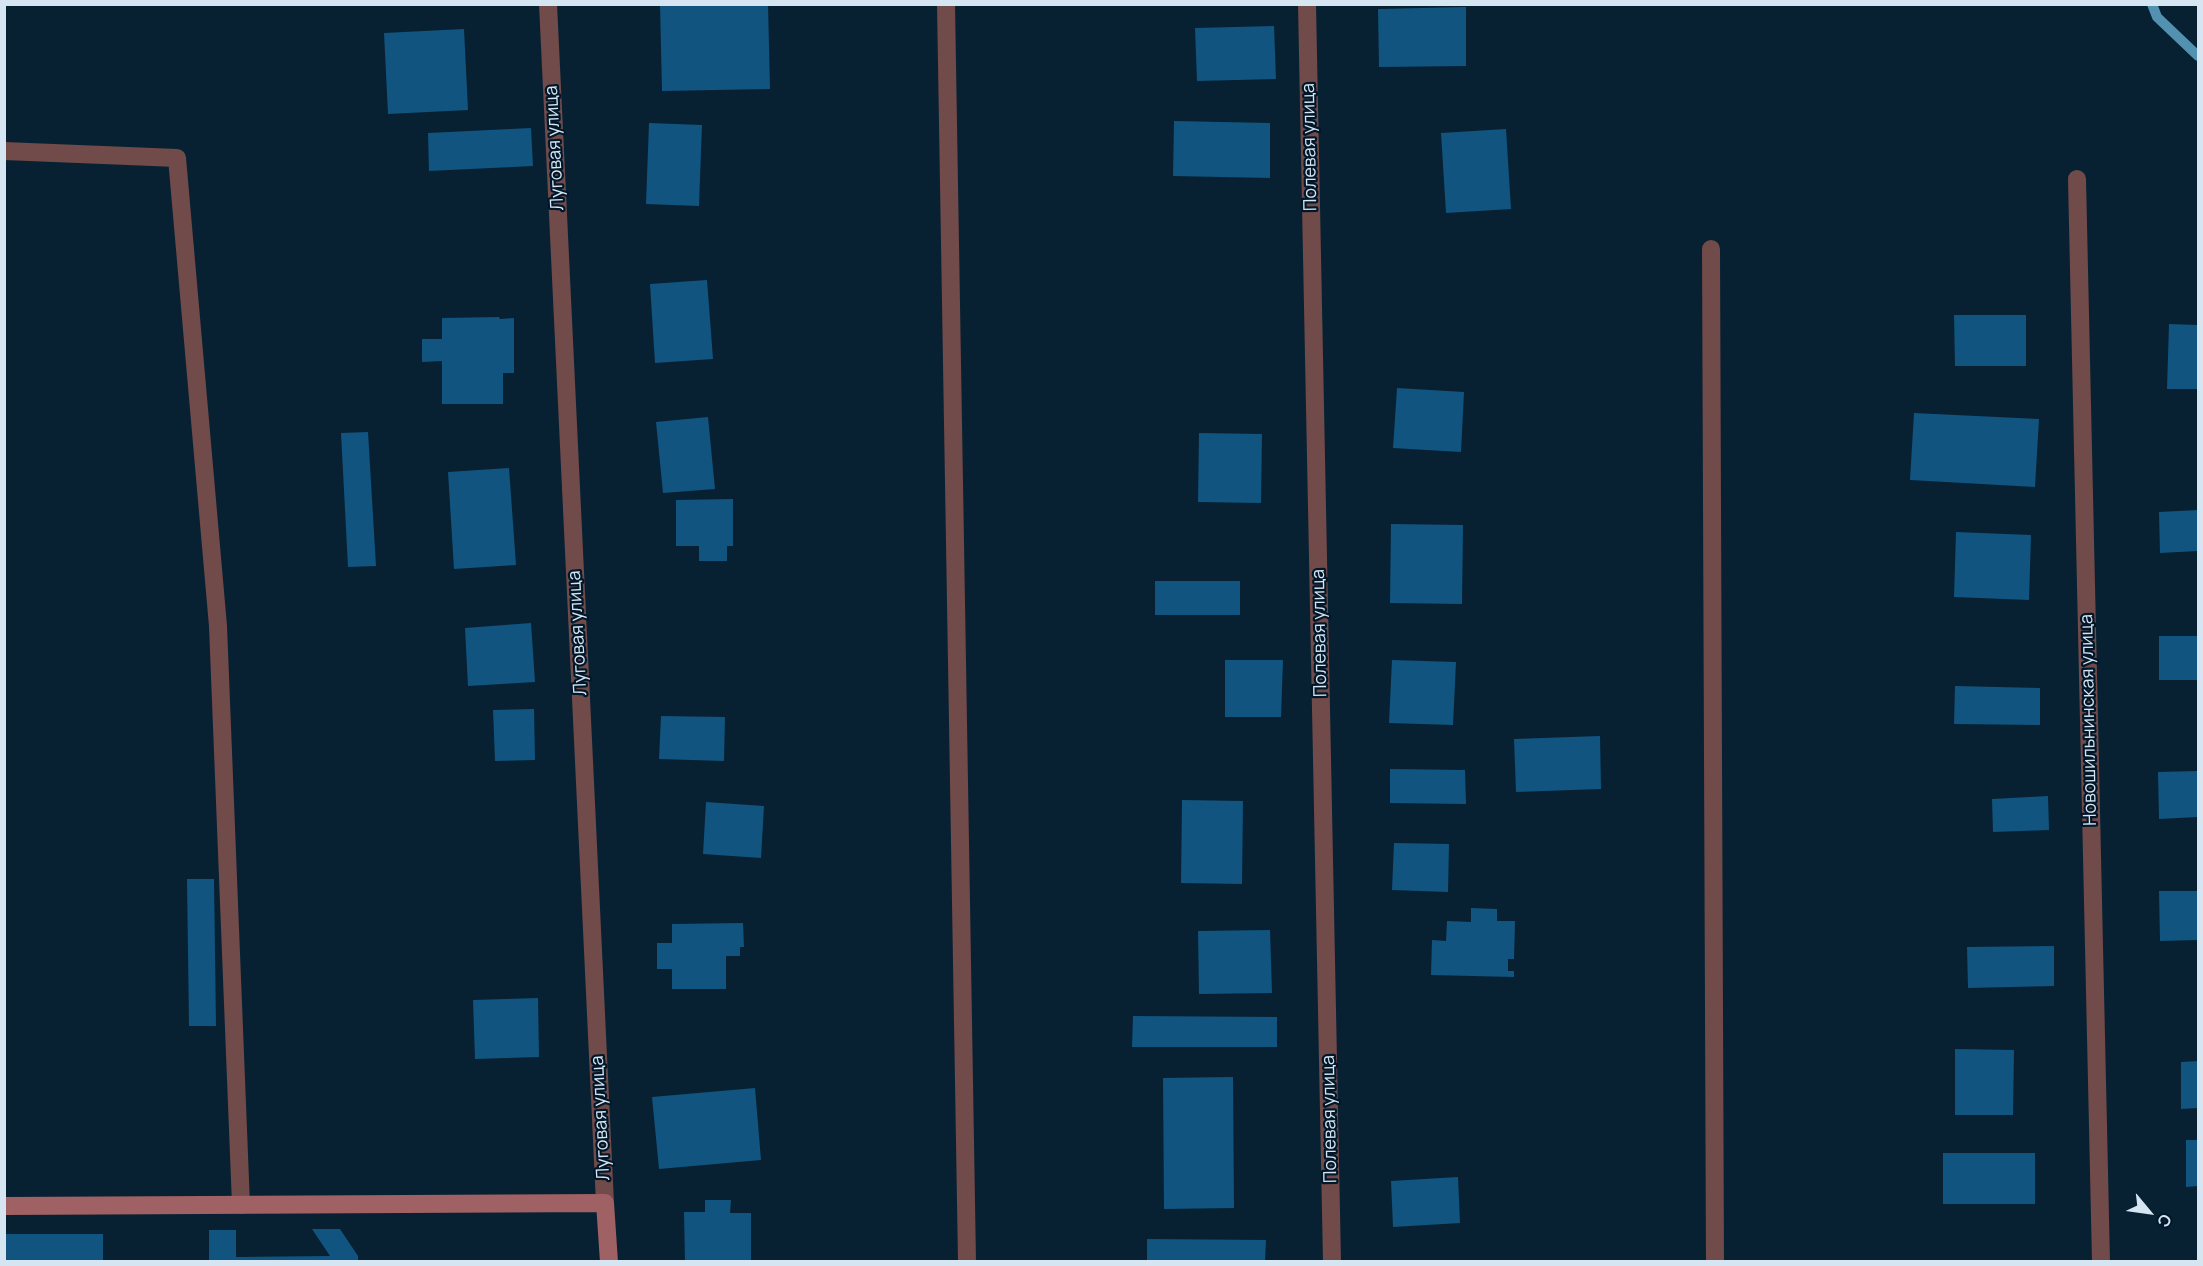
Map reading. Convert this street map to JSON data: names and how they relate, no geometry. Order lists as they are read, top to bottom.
{
  "streets": {
    "street": ["Полевая улица", "Луговая улица", "Новошильнинская улица"]
  },
  "north": "bottom right"
}
